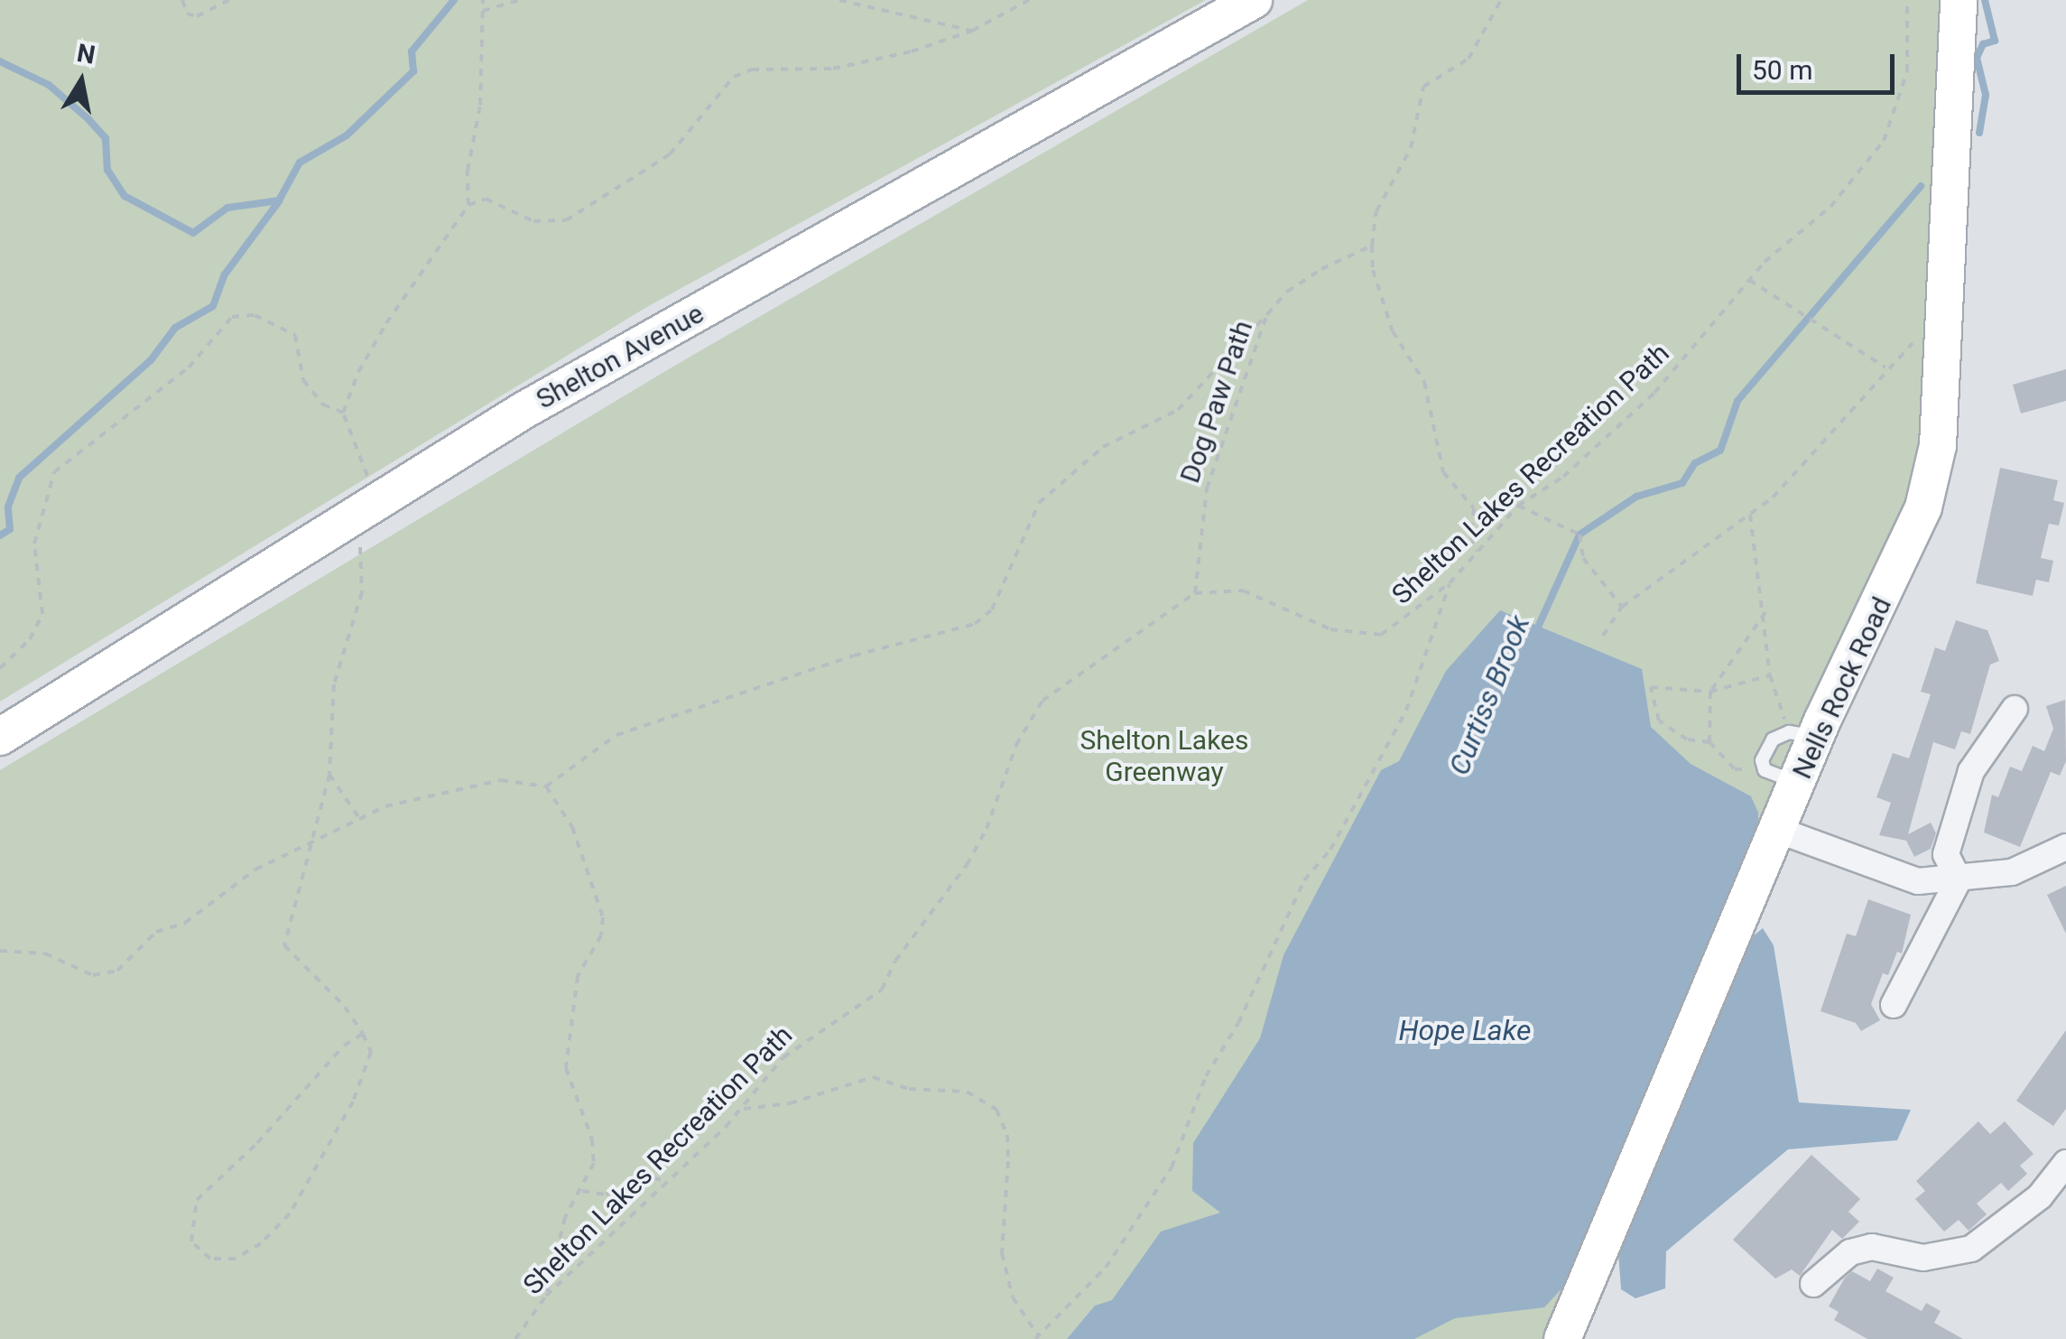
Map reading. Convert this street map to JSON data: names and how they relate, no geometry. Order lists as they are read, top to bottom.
{
  "streets": {
    "main road": ["Shelton Avenue", "Nells Rock Road"],
    "path": ["Dog Paw Path", "Shelton Lakes Recreation Path"]
  },
  "crossings": [
    ["Dog Paw Path", "Shelton Lakes Recreation Path"]
  ],
  "water": ["Curtiss Brook", "Hope Lake"],
  "parks": ["Shelton Lakes Greenway"],
  "scale_bar": "50 m",
  "north": "top"
}
